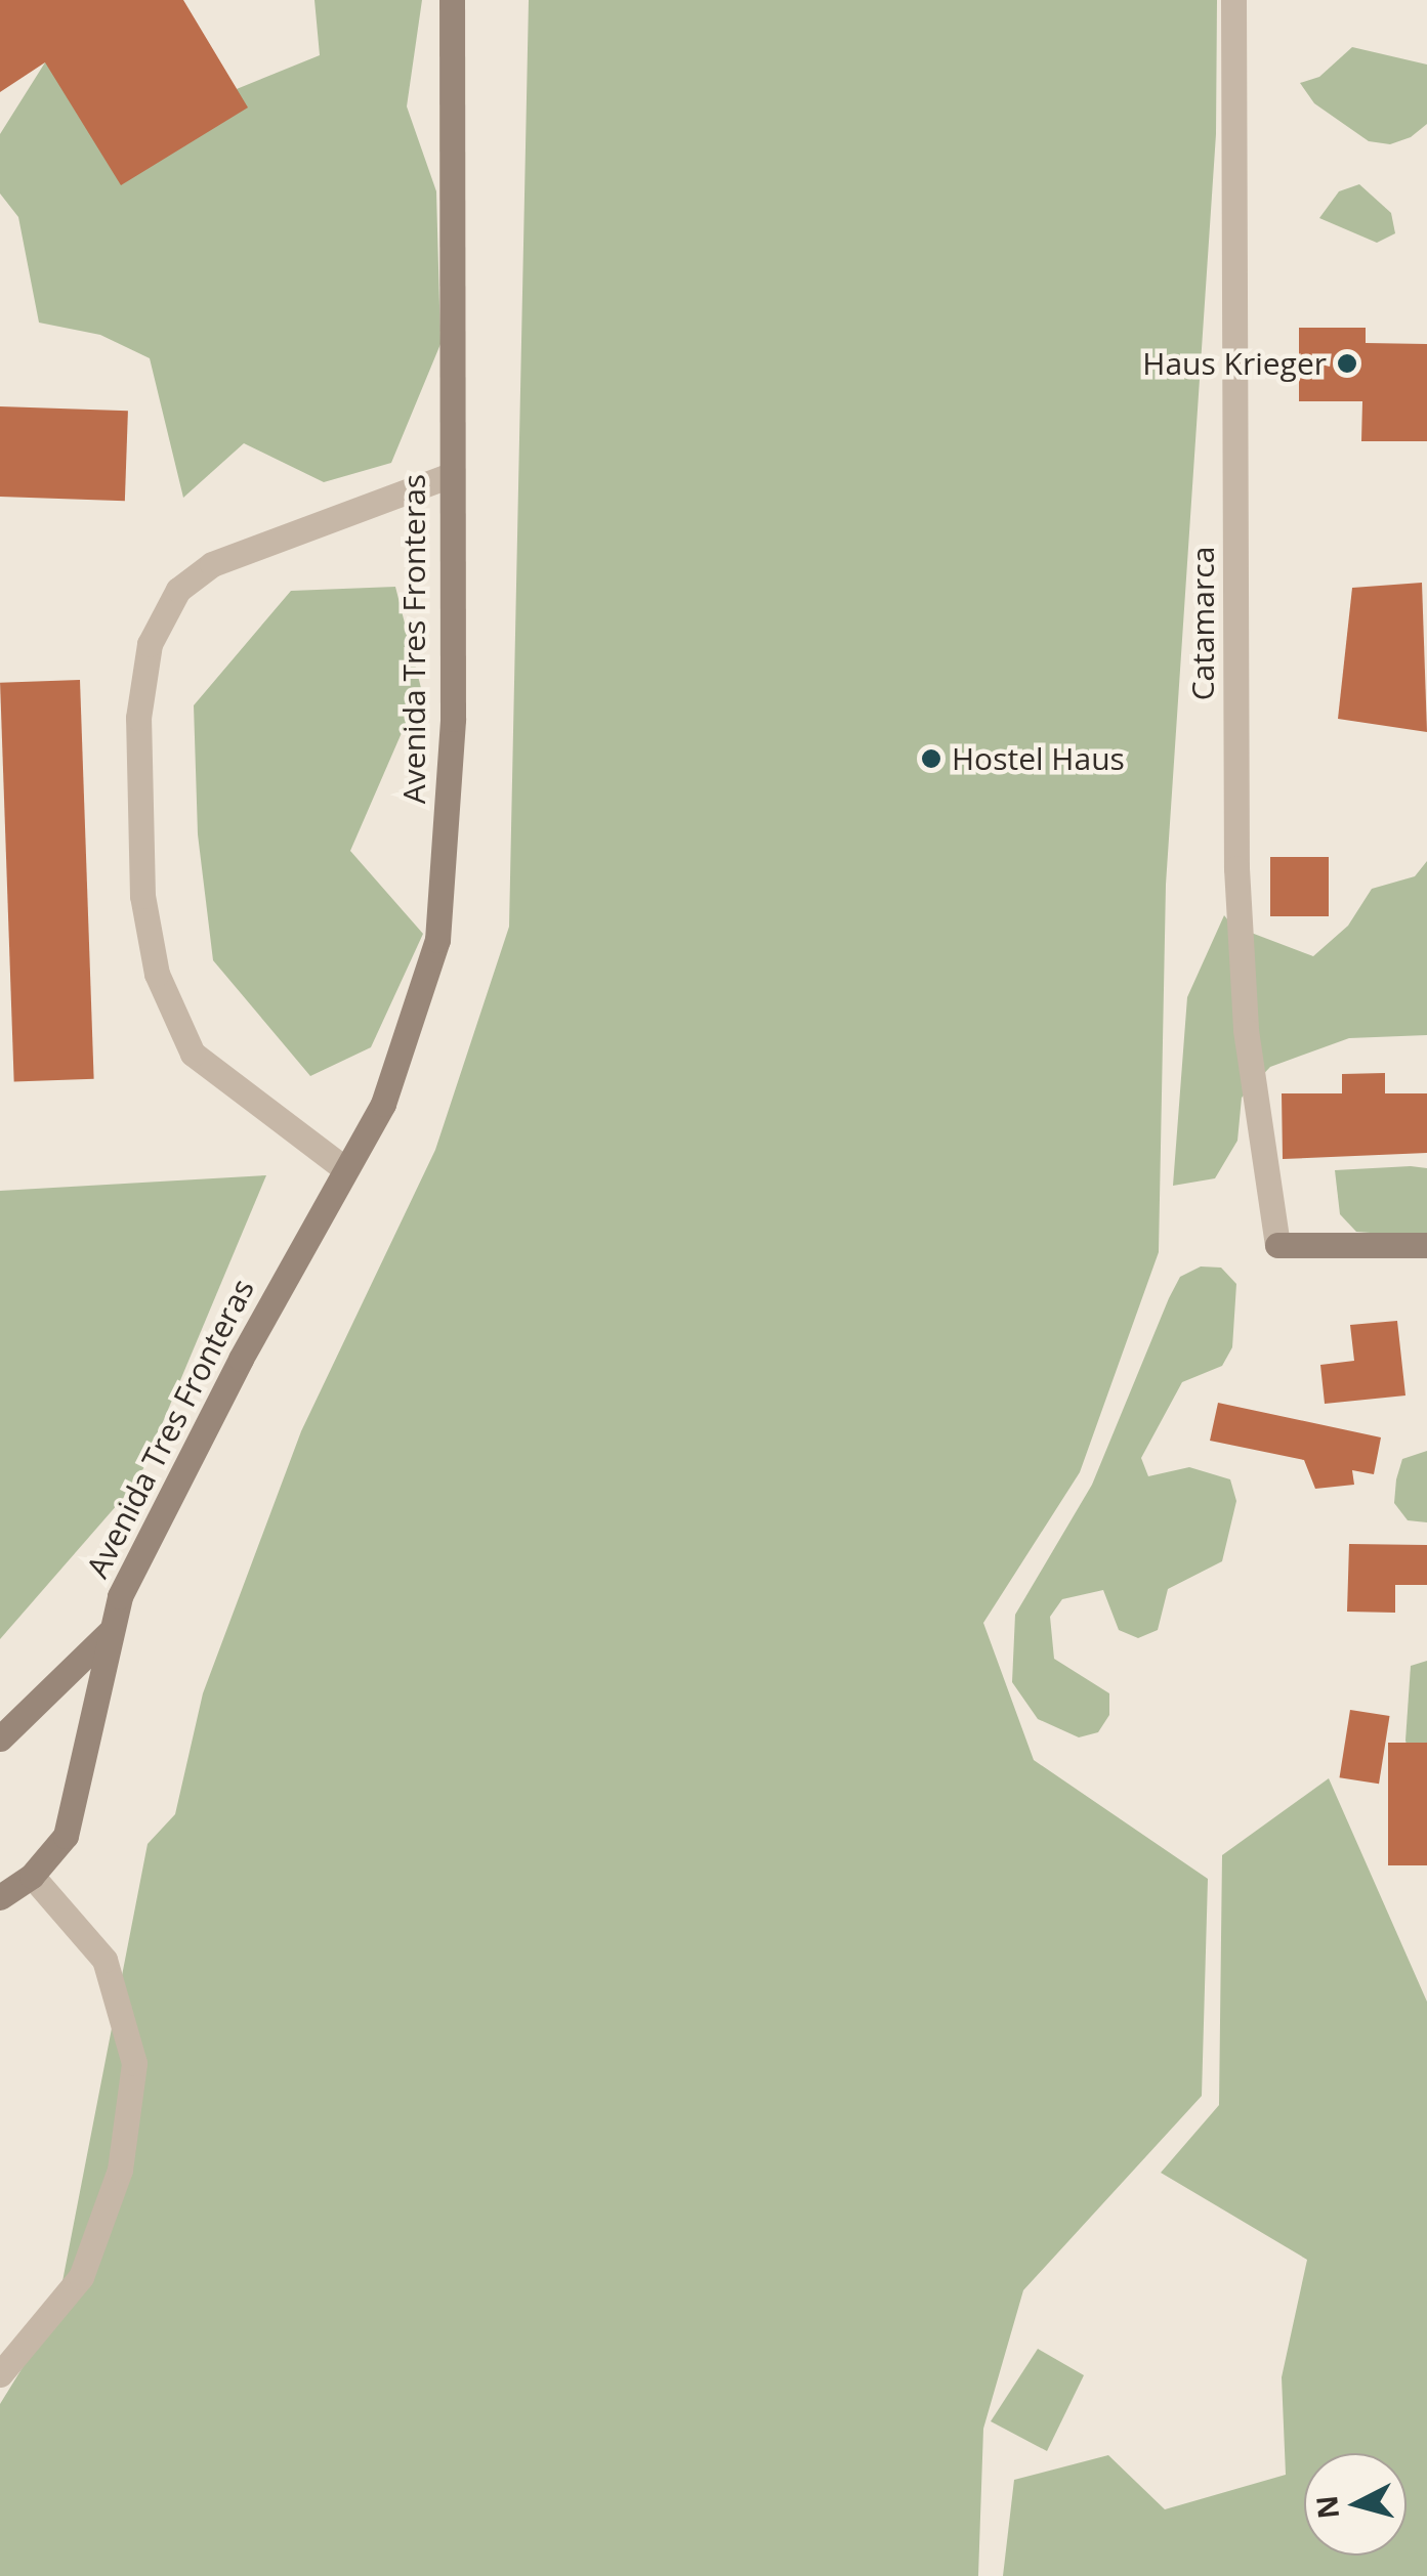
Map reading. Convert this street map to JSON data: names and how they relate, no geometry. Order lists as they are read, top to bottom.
{
  "streets": {
    "main road": ["Avenida Tres Fronteras"],
    "street": ["Catamarca"]
  },
  "places": ["Haus Krieger", "Hostel Haus"],
  "north": "left"
}
